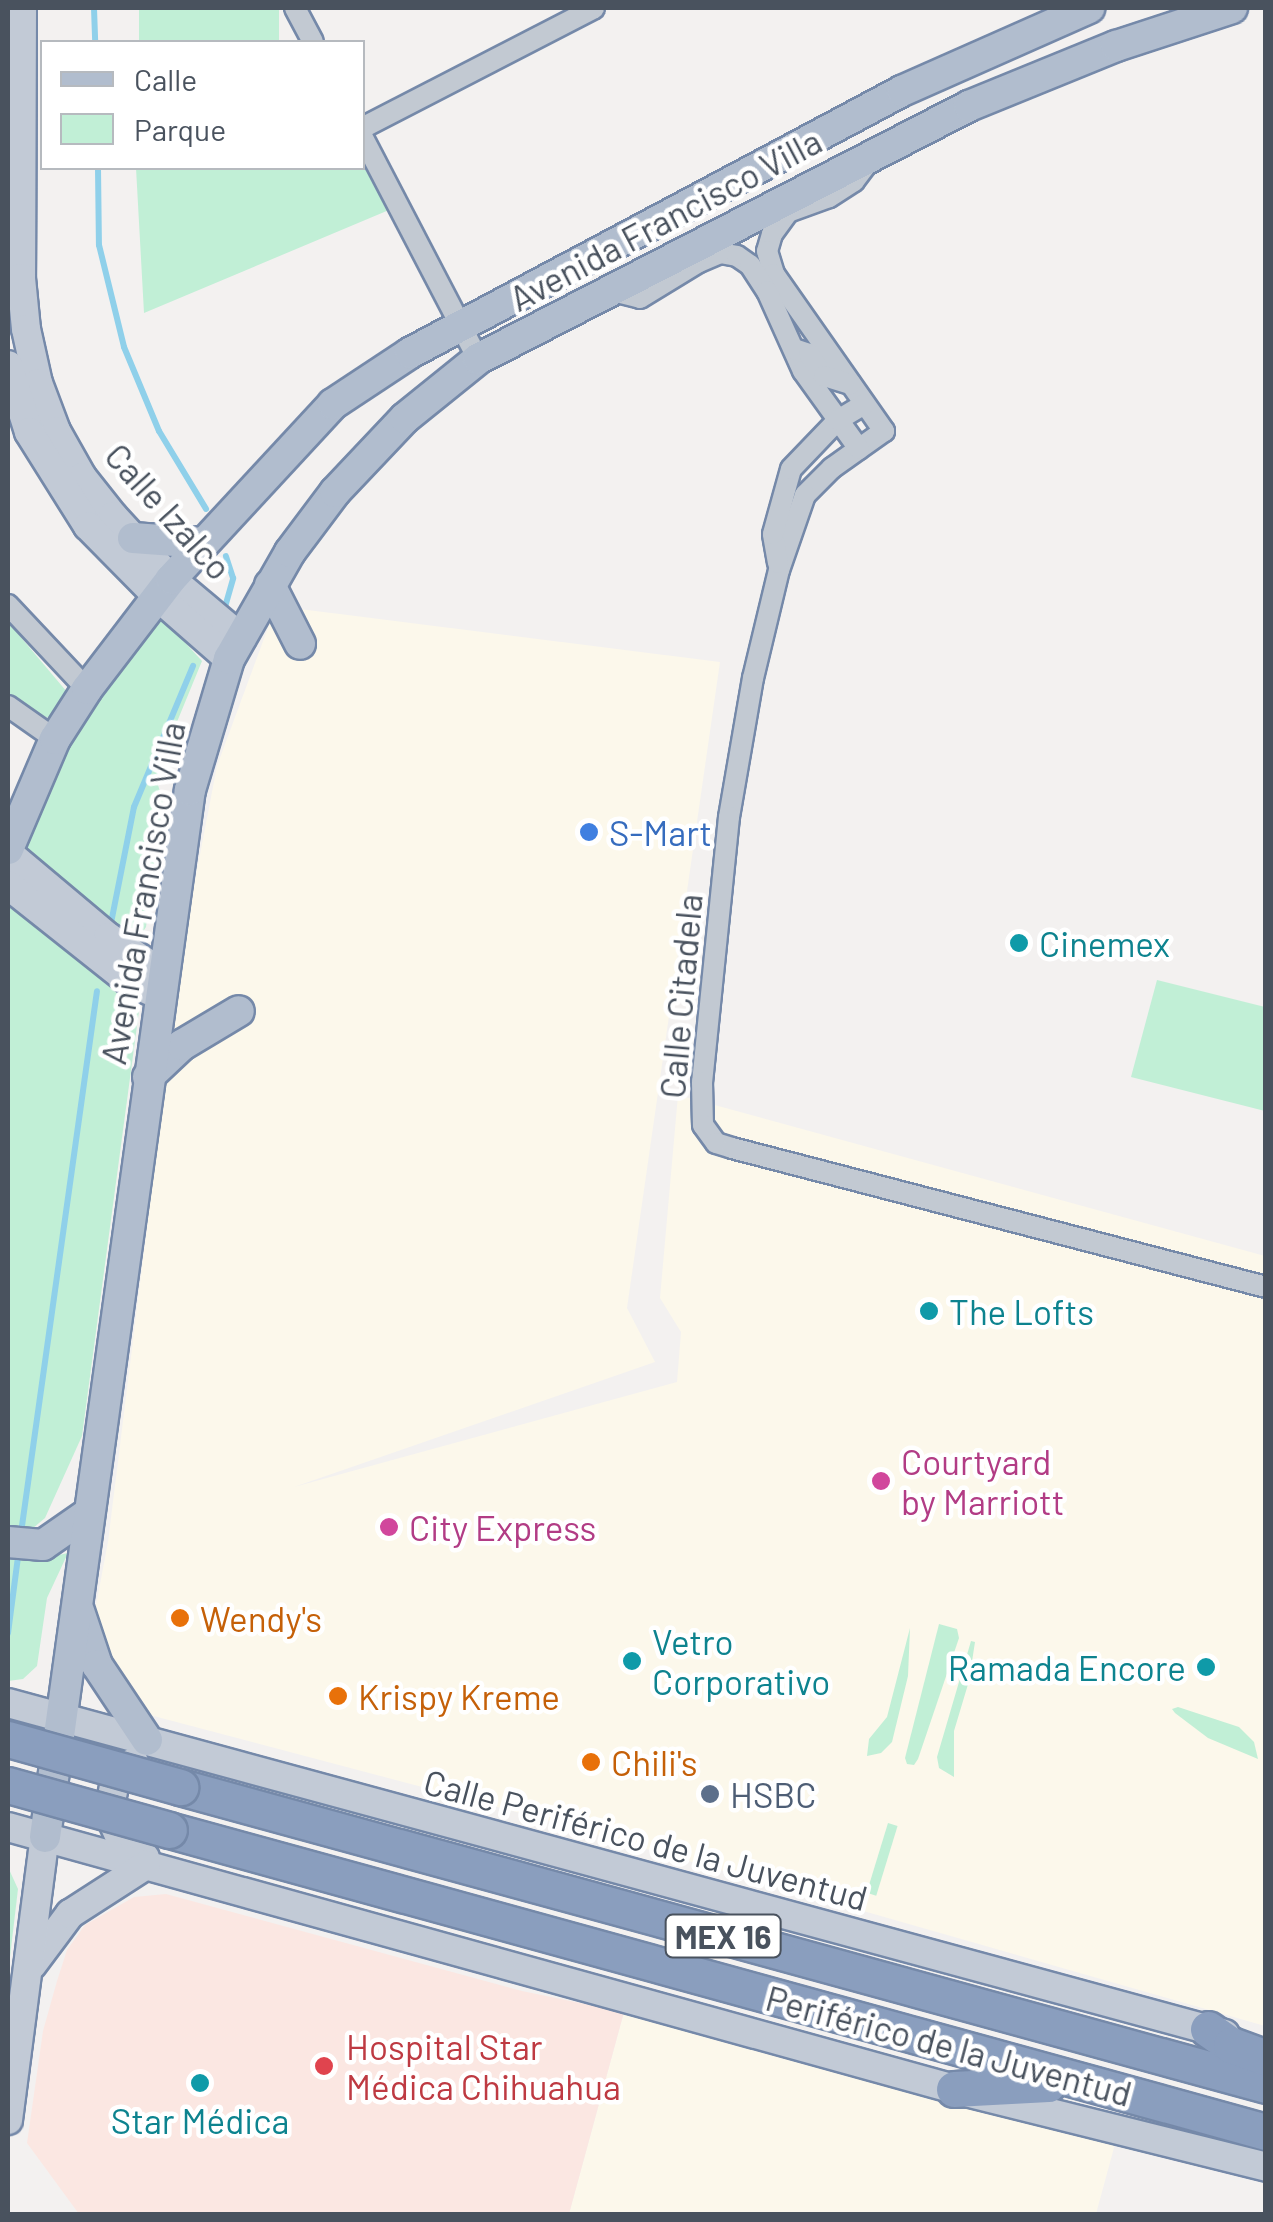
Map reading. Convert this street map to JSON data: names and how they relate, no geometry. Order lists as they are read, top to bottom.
{
  "streets": {
    "highway": ["MEX 16", "Periférico de la Juventud"],
    "main road": ["Avenida Francisco Villa", "Calle Izalco", "Calle Periférico de la Juventud"],
    "street": ["Calle Citadela"]
  },
  "crossings": [
    ["Avenida Francisco Villa", "Calle Izalco"],
    ["Avenida Francisco Villa", "Calle Periférico de la Juventud"]
  ],
  "places": [
    "S-Mart",
    "Cinemex",
    "The Lofts",
    "Courtyard by Marriott",
    "City Express",
    "Wendy's",
    "Vetro Corporativo",
    "Ramada Encore",
    "Krispy Kreme",
    "Chili's",
    "HSBC",
    "Hospital Star Médica Chihuahua",
    "Star Médica"
  ],
  "legend": ["Calle", "Parque"]
}
